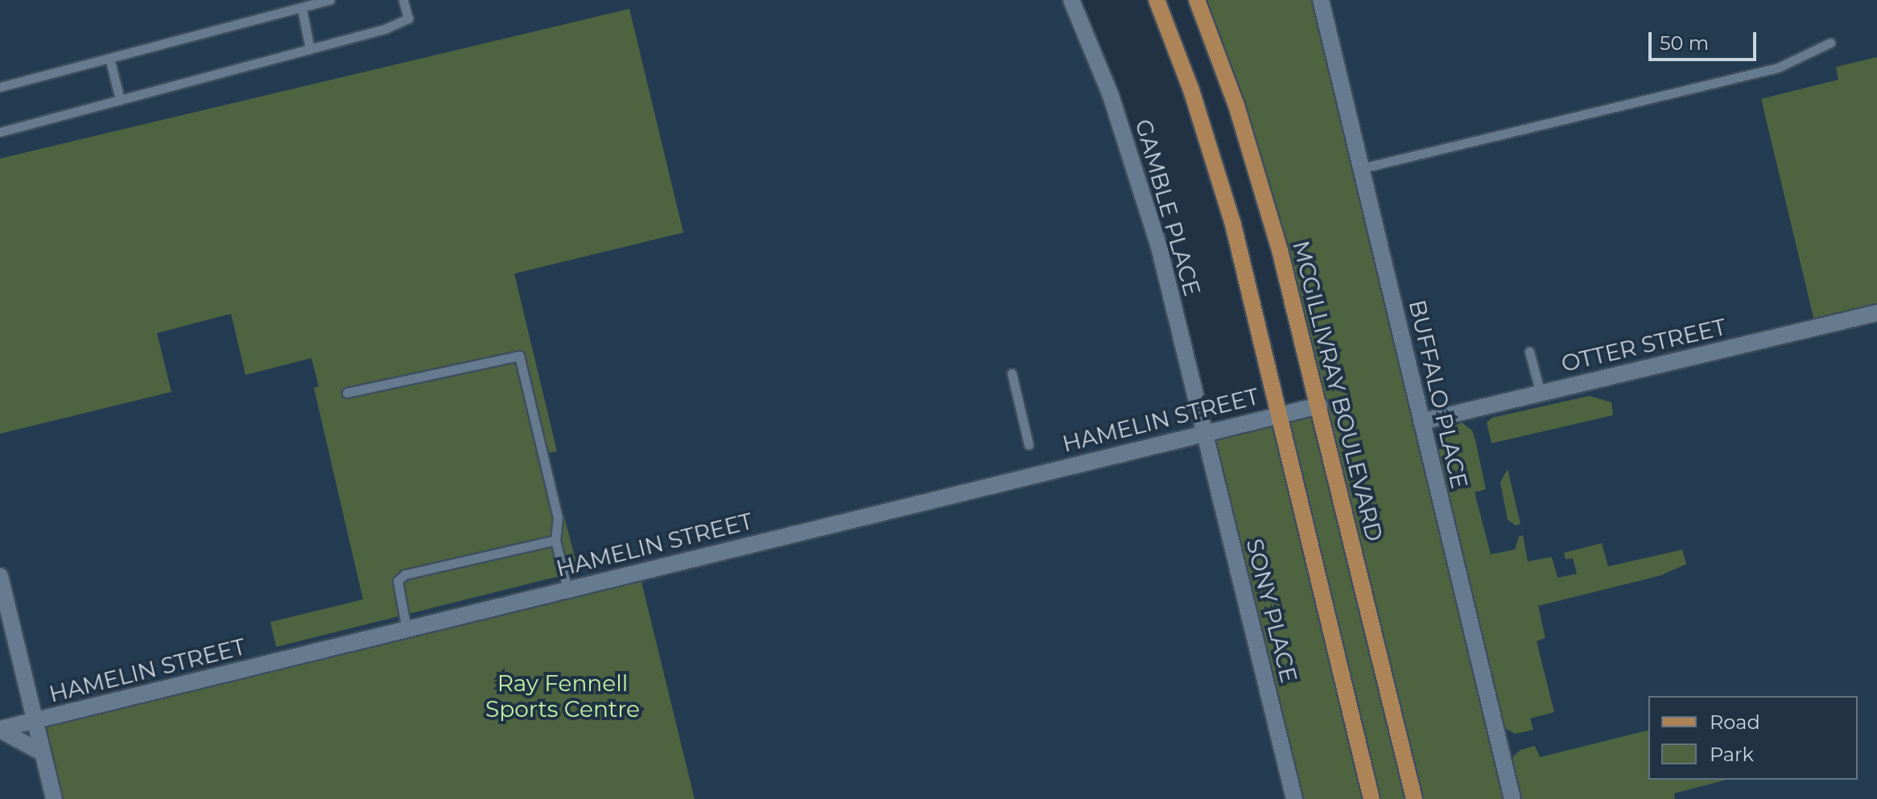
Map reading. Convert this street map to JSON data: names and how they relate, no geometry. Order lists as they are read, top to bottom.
{
  "streets": {
    "main road": ["MCGILLIVRAY BOULEVARD"],
    "street": [
      "GAMBLE PLACE",
      "OTTER STREET",
      "BUFFALO PLACE",
      "HAMELIN STREET",
      "SONY PLACE"
    ]
  },
  "crossings": [
    ["GAMBLE PLACE", "HAMELIN STREET"],
    ["GAMBLE PLACE", "SONY PLACE"],
    ["OTTER STREET", "BUFFALO PLACE"],
    ["MCGILLIVRAY BOULEVARD", "HAMELIN STREET"],
    ["HAMELIN STREET", "SONY PLACE"]
  ],
  "parks": ["Ray Fennell Sports Centre"],
  "legend": ["Road", "Park"],
  "scale_bar": "50 m"
}
